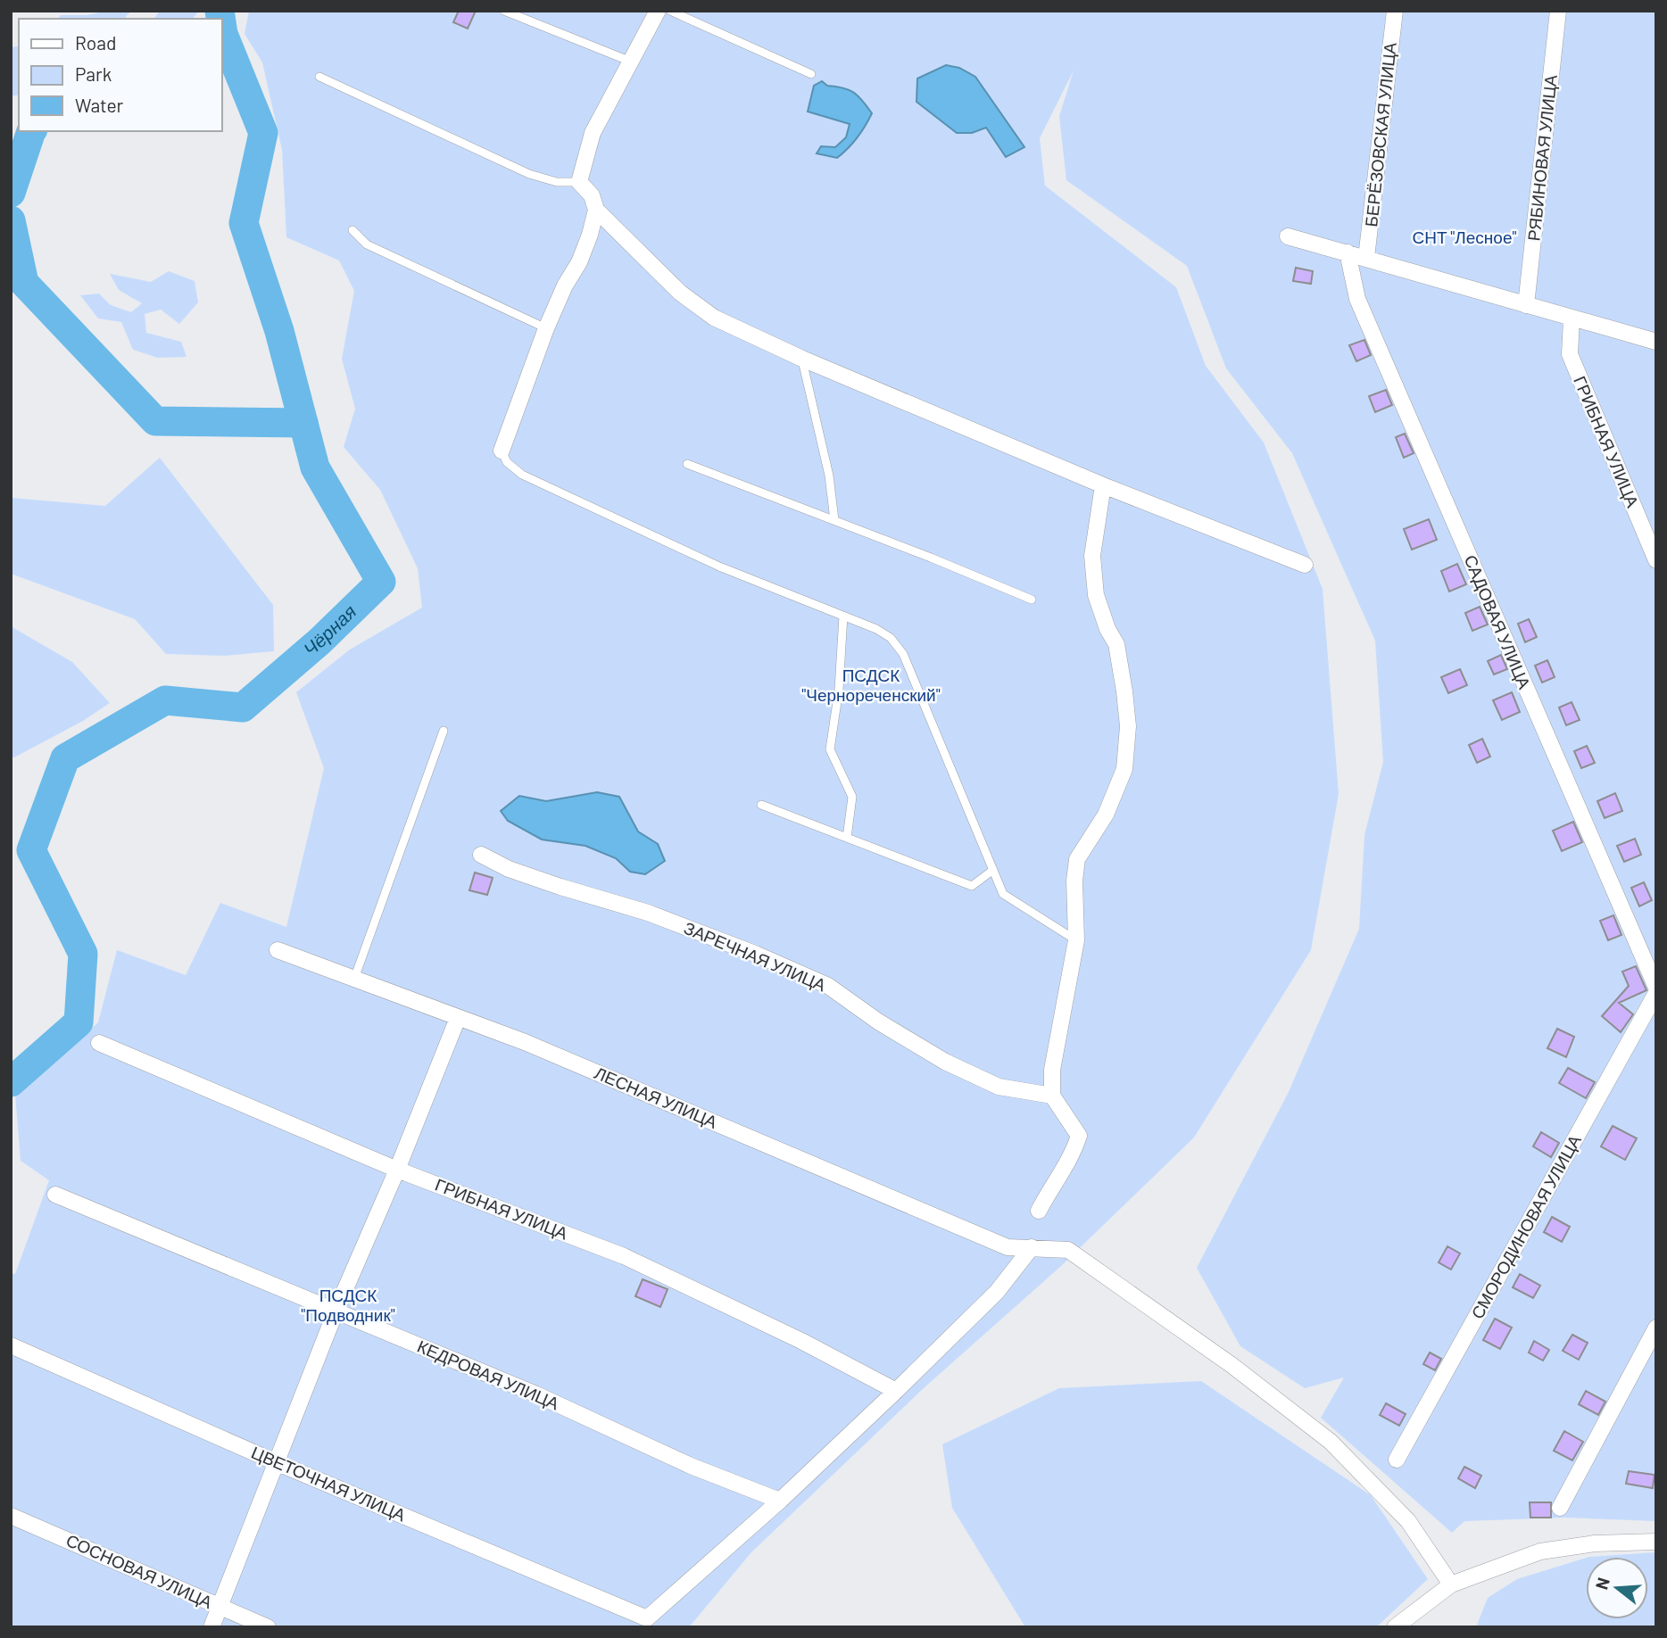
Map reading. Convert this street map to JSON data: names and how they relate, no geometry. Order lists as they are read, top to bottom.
{
  "streets": {
    "street": [
      "БЕРЁЗОВСКАЯ УЛИЦА",
      "РЯБИНОВАЯ УЛИЦА",
      "ГРИБНАЯ УЛИЦА",
      "САДОВАЯ УЛИЦА",
      "ЗАРЕЧНАЯ УЛИЦА",
      "ЛЕСНАЯ УЛИЦА",
      "СМОРОДИНОВАЯ УЛИЦА",
      "КЕДРОВАЯ УЛИЦА",
      "ЦВЕТОЧНАЯ УЛИЦА",
      "СОСНОВАЯ УЛИЦА"
    ]
  },
  "crossings": [
    ["КЕДРОВАЯ УЛИЦА", "ЦВЕТОЧНАЯ УЛИЦА"]
  ],
  "water": ["Чёрная"],
  "parks": ["СНТ \"Лесное\"", "ПСДСК \"Чернореченский\"", "ПСДСК \"Подводник\""],
  "legend": ["Road", "Park", "Water"],
  "north": "left"
}
